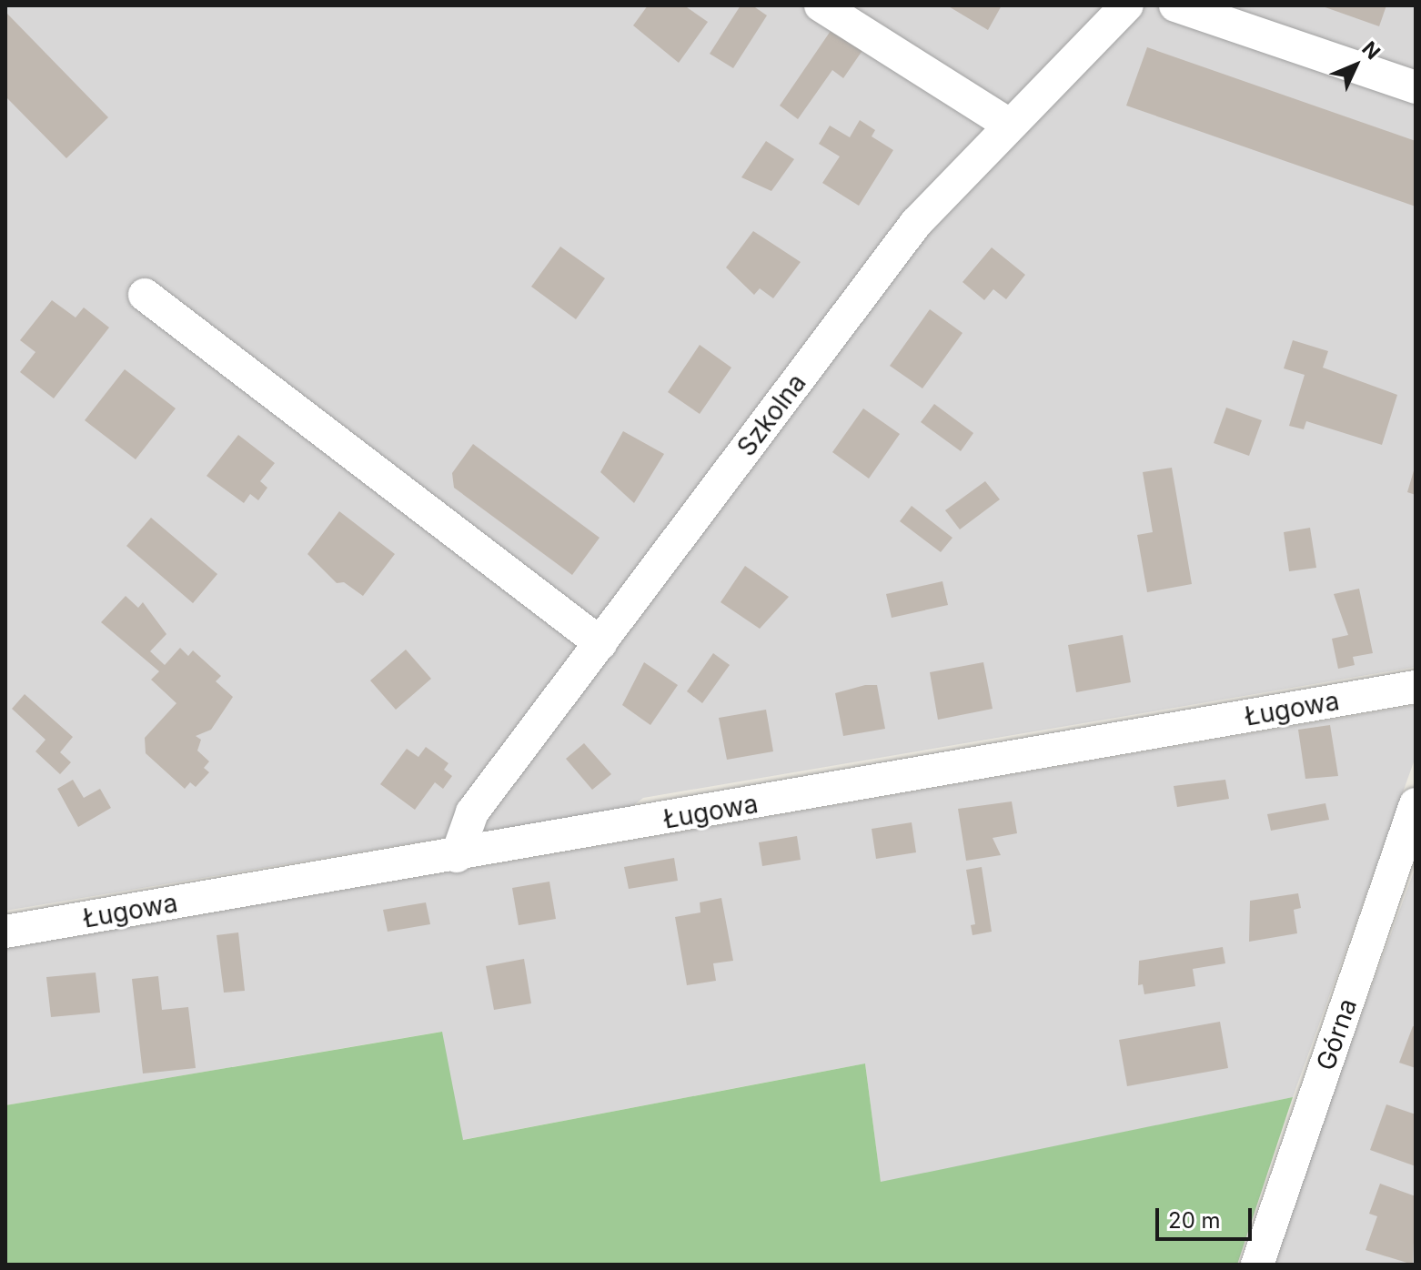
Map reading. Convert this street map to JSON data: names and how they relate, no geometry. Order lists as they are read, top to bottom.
{
  "streets": {
    "street": ["Szkolna", "Ługowa", "Górna"]
  },
  "crossings": [
    ["Szkolna", "Ługowa"]
  ],
  "scale_bar": "20 m",
  "north": "top right"
}
